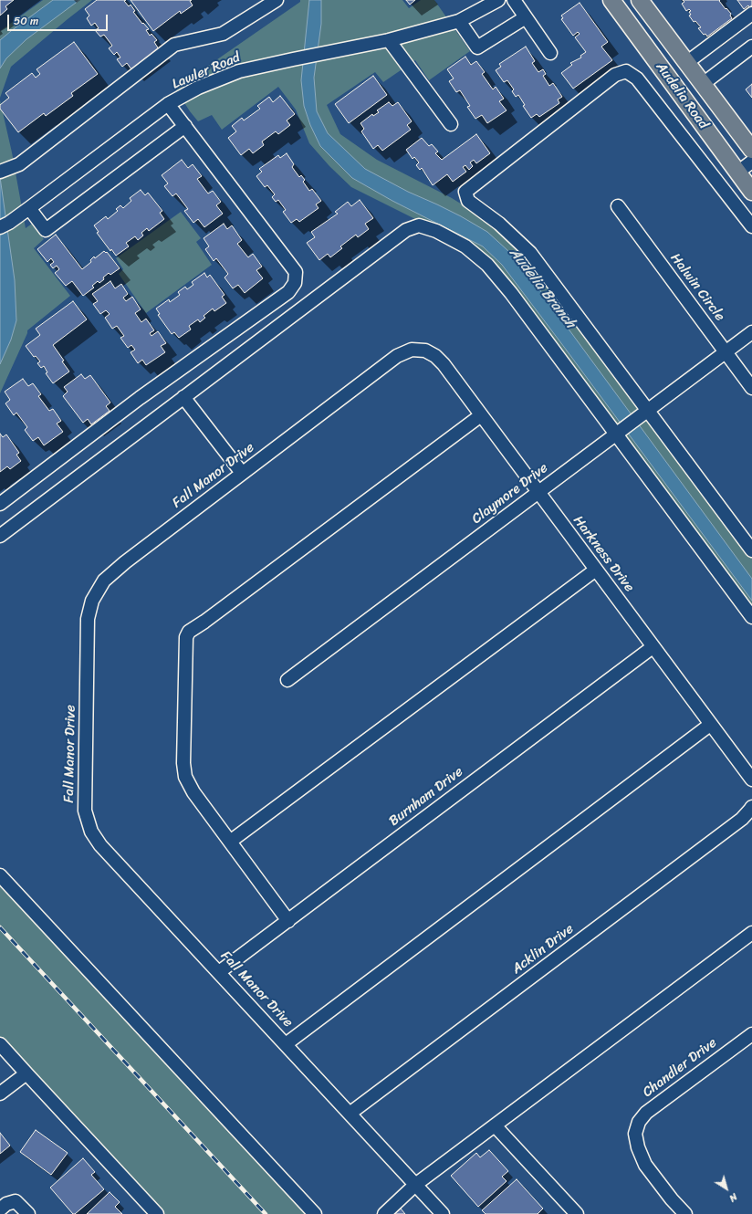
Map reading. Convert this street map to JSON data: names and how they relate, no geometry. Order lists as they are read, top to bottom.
{
  "streets": {
    "main road": ["Audelia Road"],
    "street": [
      "Lawler Road",
      "Halwin Circle",
      "Fall Manor Drive",
      "Claymore Drive",
      "Harkness Drive",
      "Burnham Drive",
      "Acklin Drive",
      "Chandler Drive"
    ]
  },
  "crossings": [
    ["Halwin Circle", "Claymore Drive"],
    ["Fall Manor Drive", "Harkness Drive"],
    ["Fall Manor Drive", "Burnham Drive"],
    ["Fall Manor Drive", "Acklin Drive"],
    ["Claymore Drive", "Harkness Drive"],
    ["Harkness Drive", "Burnham Drive"]
  ],
  "water": ["Audelia Branch"],
  "scale_bar": "50 m",
  "north": "bottom right"
}
